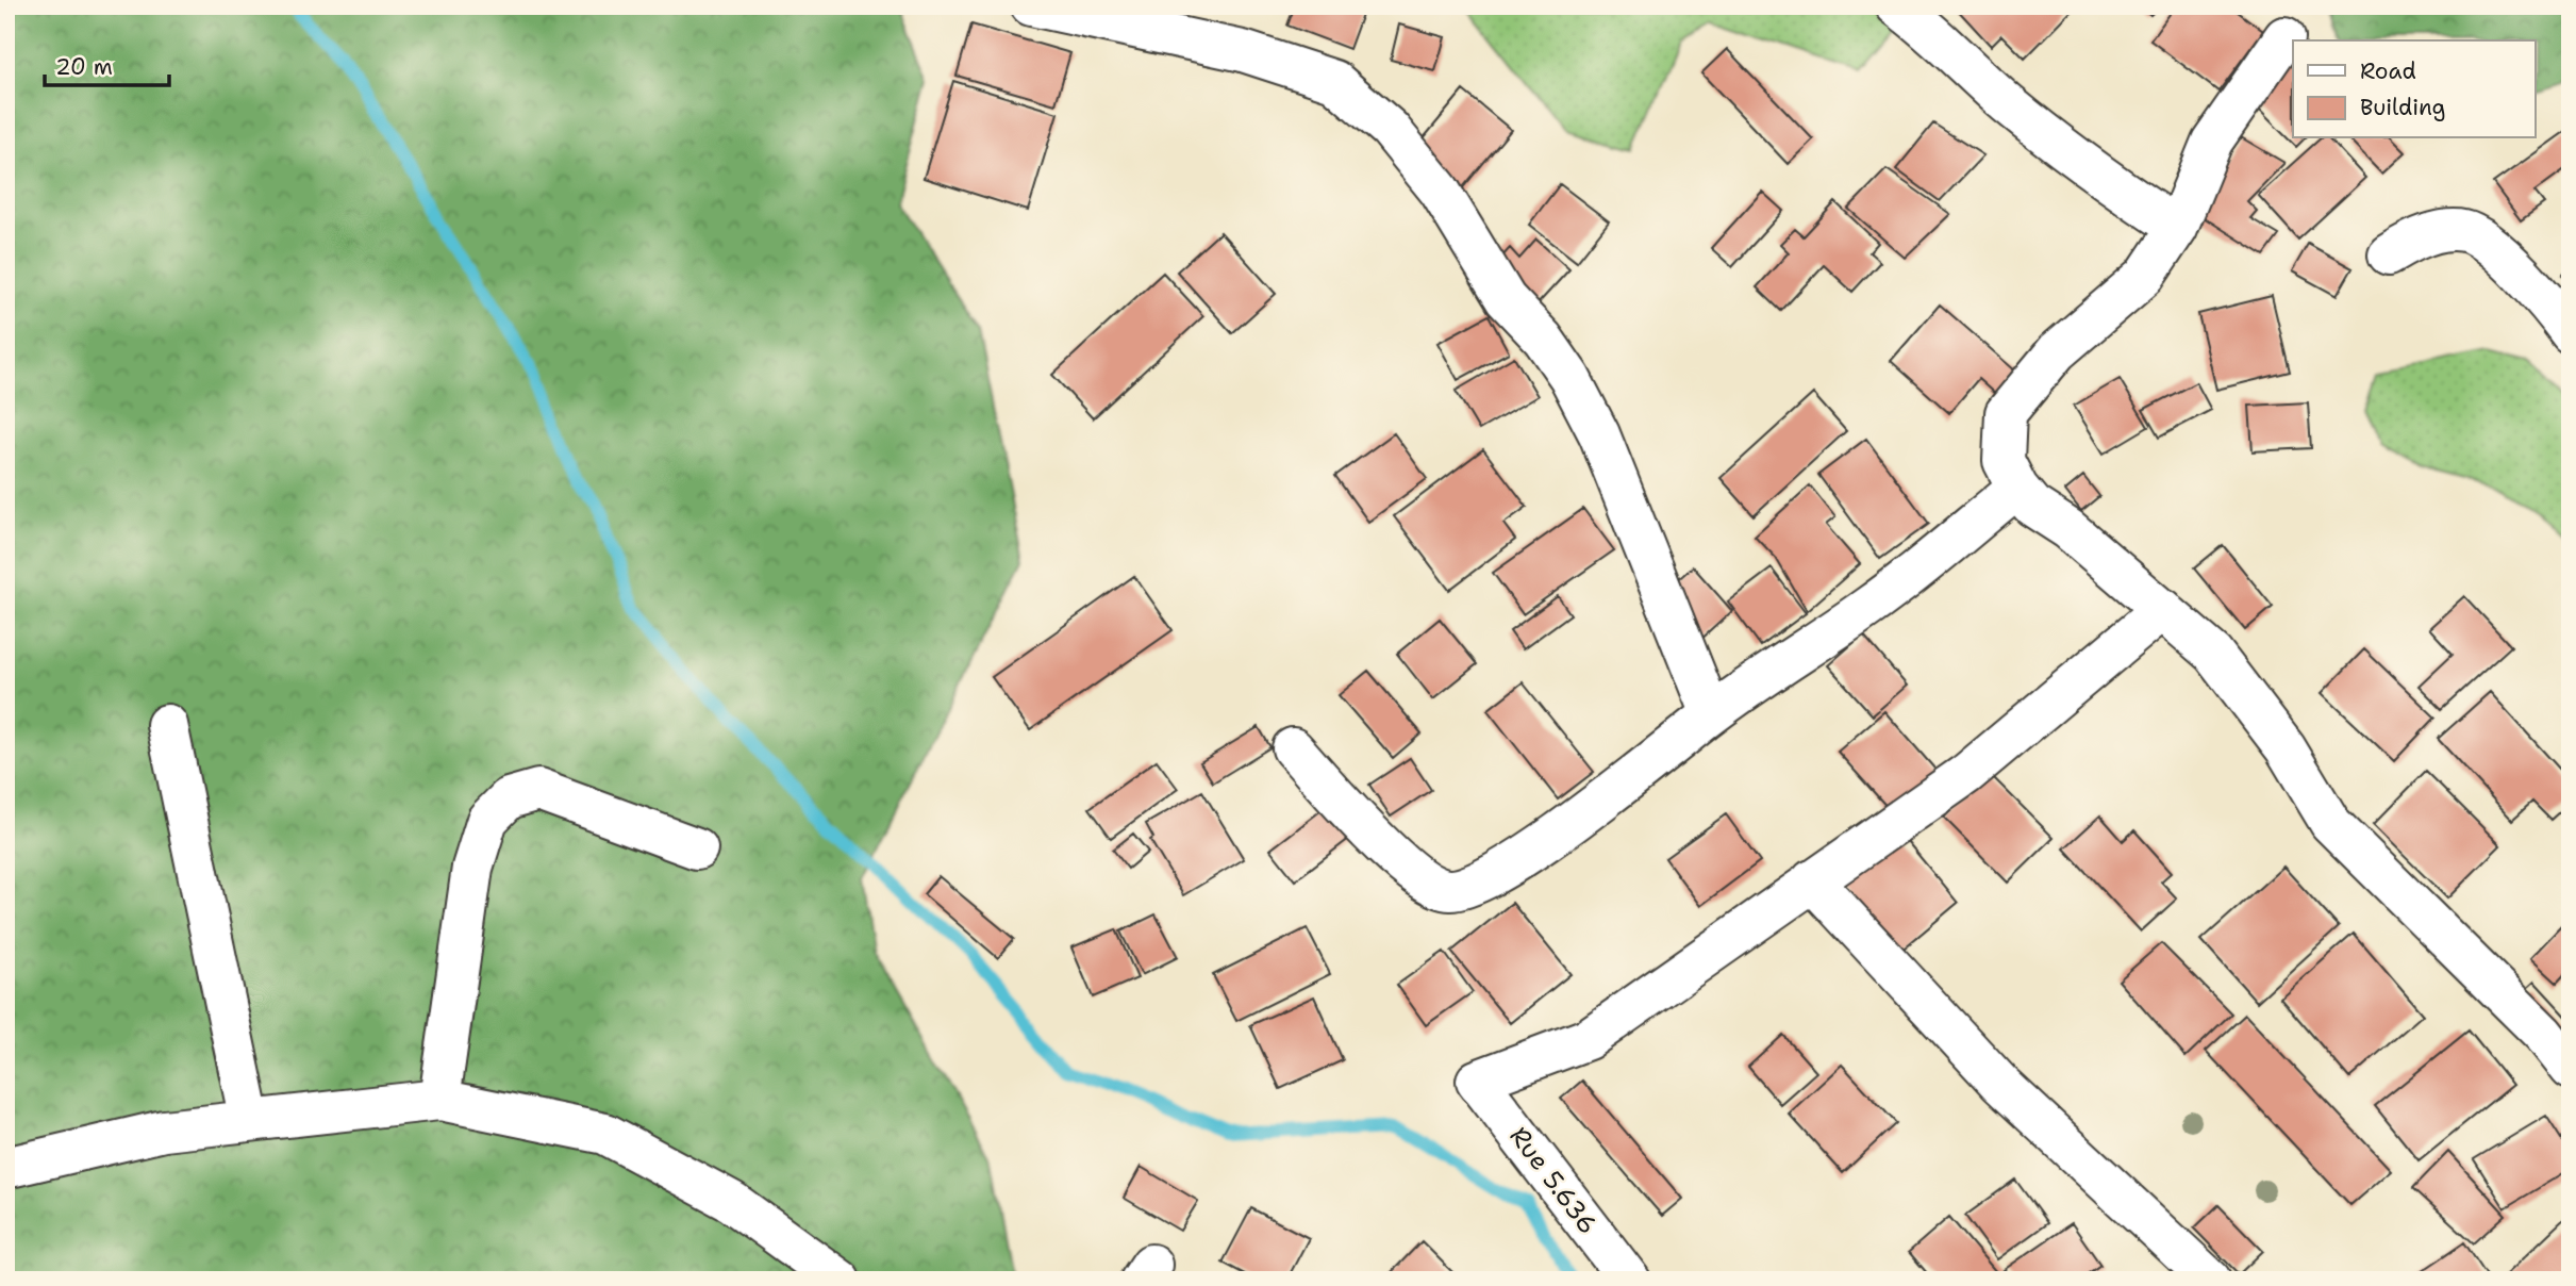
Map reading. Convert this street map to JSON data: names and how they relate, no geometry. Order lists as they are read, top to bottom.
{
  "streets": {
    "street": ["Rue 5.636"]
  },
  "legend": ["Road", "Building"],
  "scale_bar": "20 m"
}
